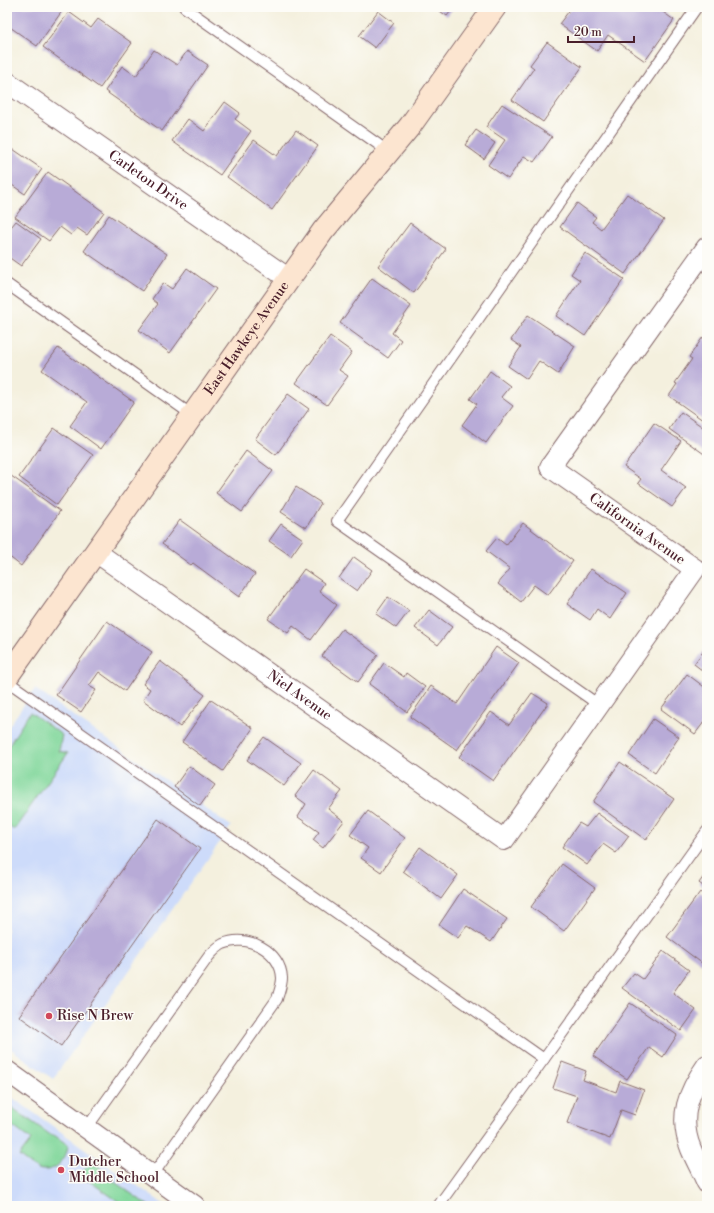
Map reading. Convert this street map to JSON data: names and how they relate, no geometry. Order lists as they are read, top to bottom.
{
  "streets": {
    "street": [
      "Carleton Drive",
      "East Hawkeye Avenue",
      "California Avenue",
      "Niel Avenue"
    ]
  },
  "crossings": [
    ["Carleton Drive", "East Hawkeye Avenue"],
    ["East Hawkeye Avenue", "Niel Avenue"],
    ["California Avenue", "Niel Avenue"]
  ],
  "places": ["Rise N Brew", "Dutcher Middle School"],
  "scale_bar": "20 m"
}
